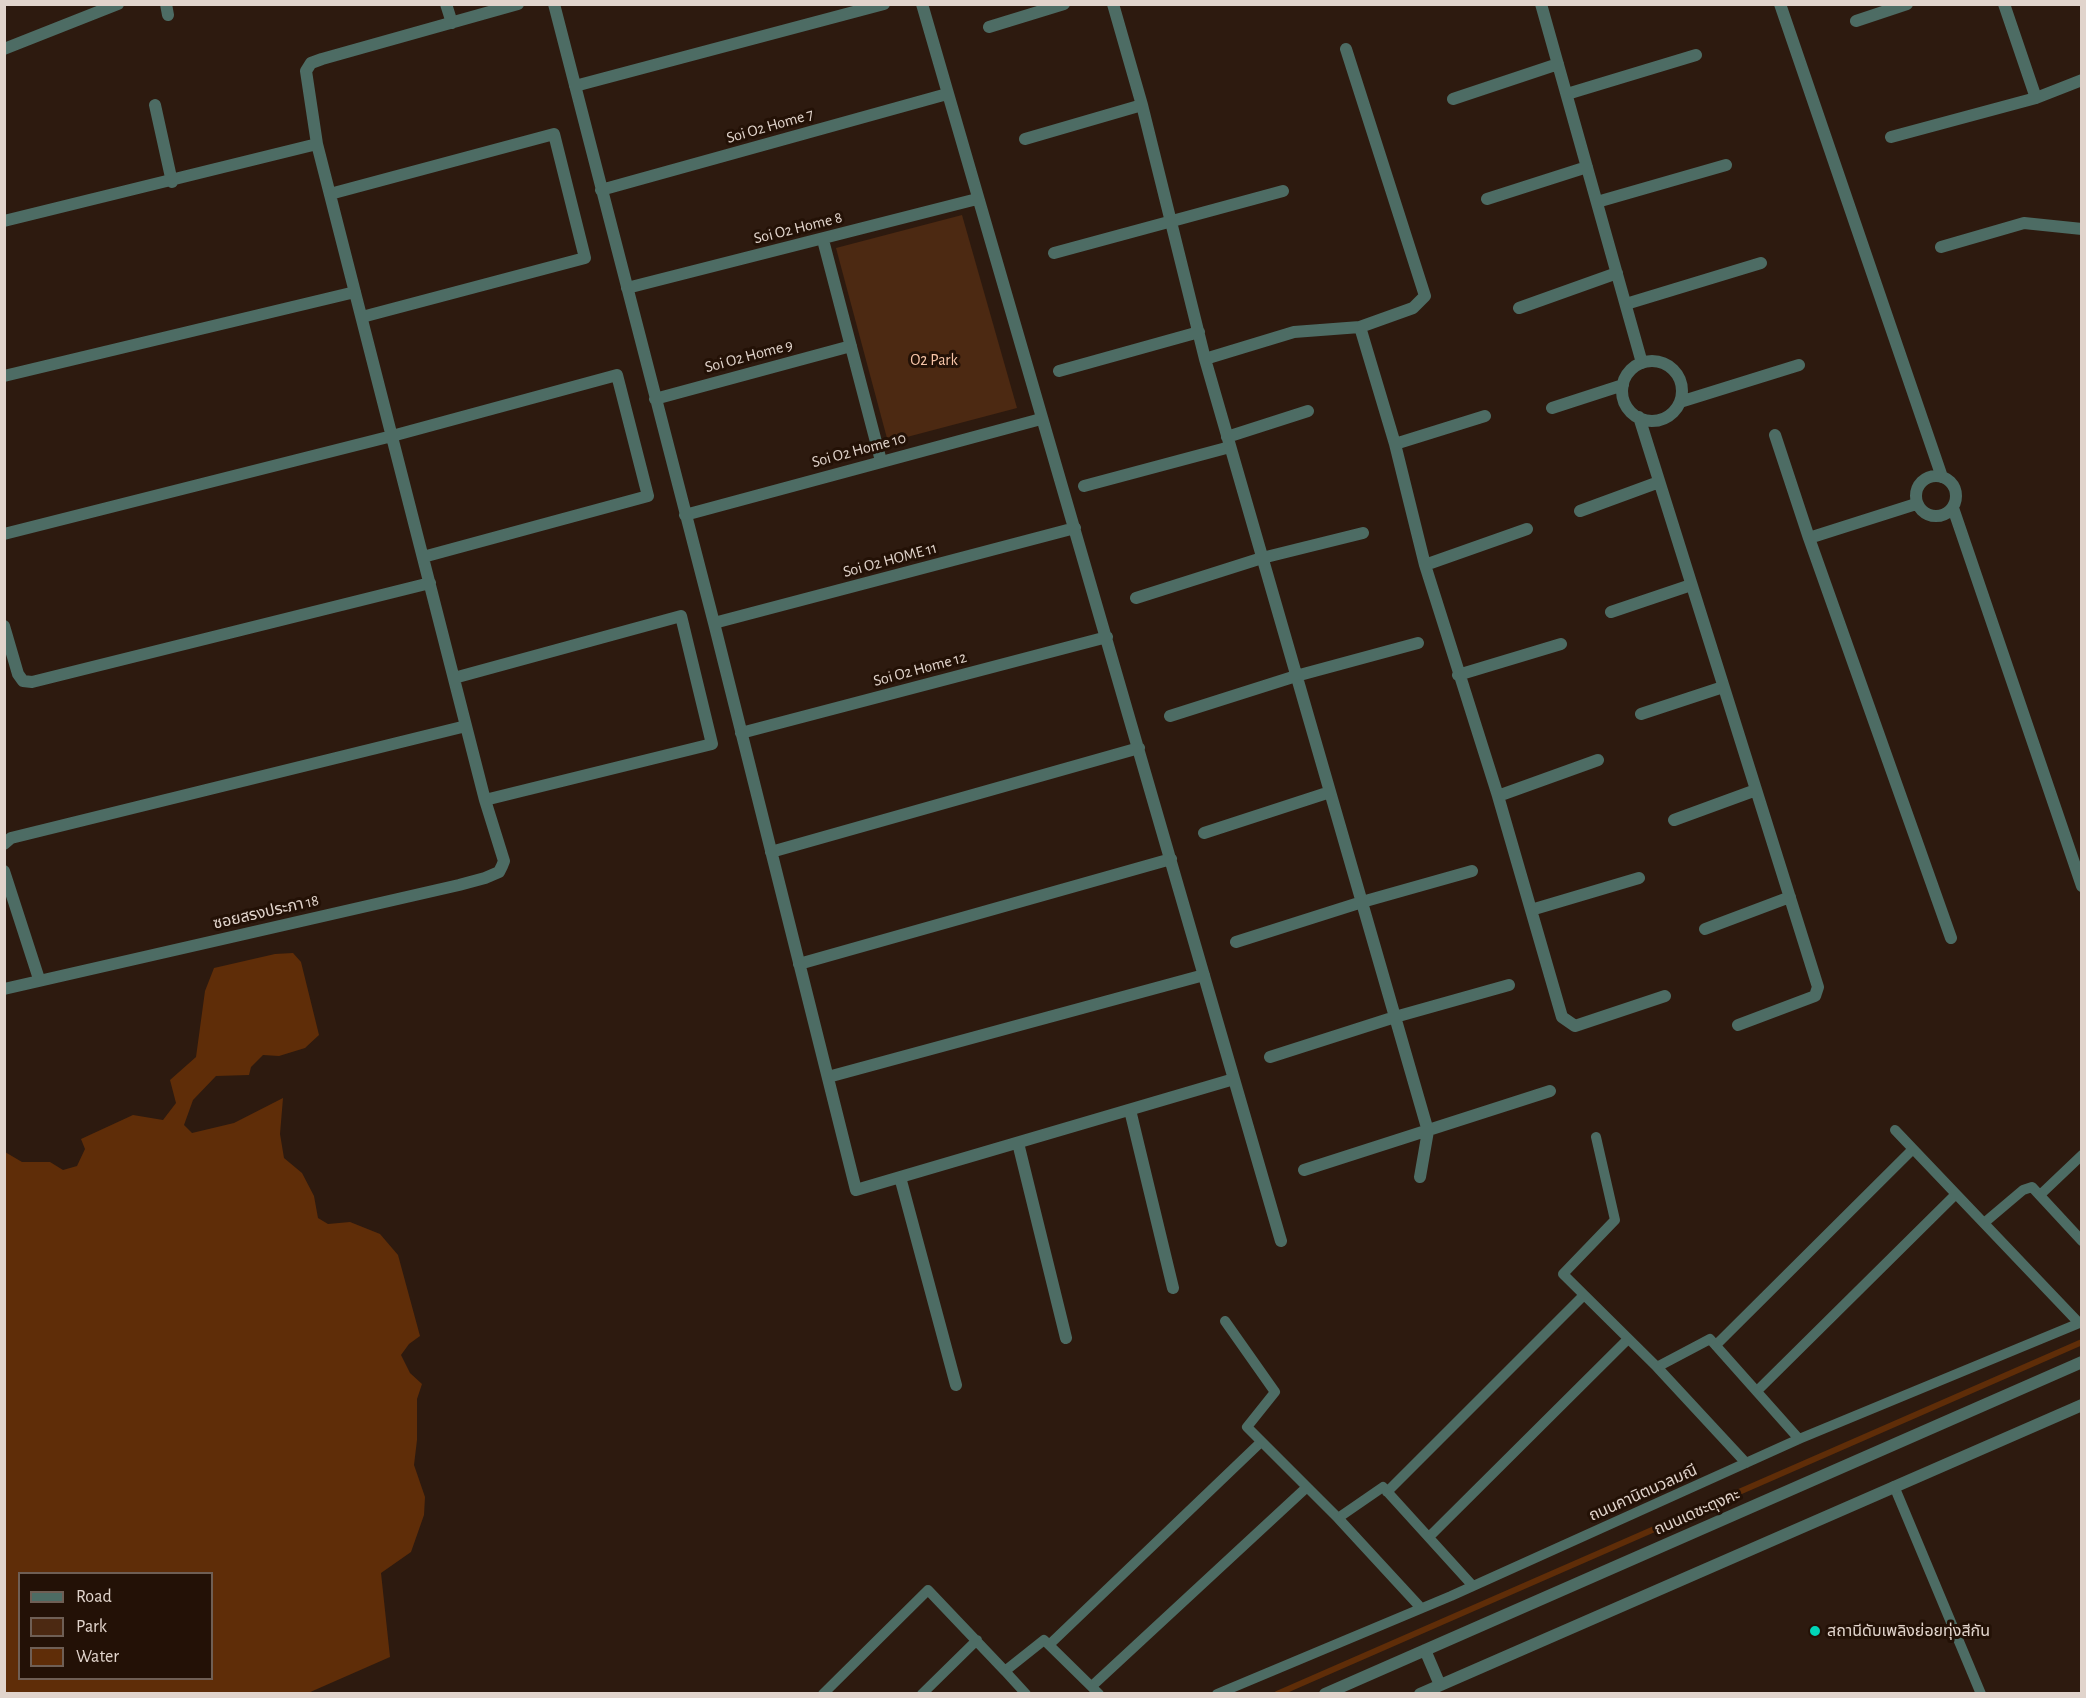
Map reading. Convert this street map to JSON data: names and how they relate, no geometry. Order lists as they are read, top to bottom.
{
  "streets": {
    "street": [
      "Soi O2 Home 7",
      "Soi O2 Home 8",
      "Soi O2 Home 9",
      "Soi O2 Home 10",
      "Soi O2 HOME 11",
      "Soi O2 Home 12",
      "ซอยสรงประภา 18",
      "ถนนเดชะตุงคะ"
    ],
    "lane": ["ถนนคานิตนวลมณี"]
  },
  "parks": ["O2 Park"],
  "places": ["สถานีดับเพลิงย่อยทุ่งสีกัน"],
  "legend": ["Road", "Park", "Water"]
}
